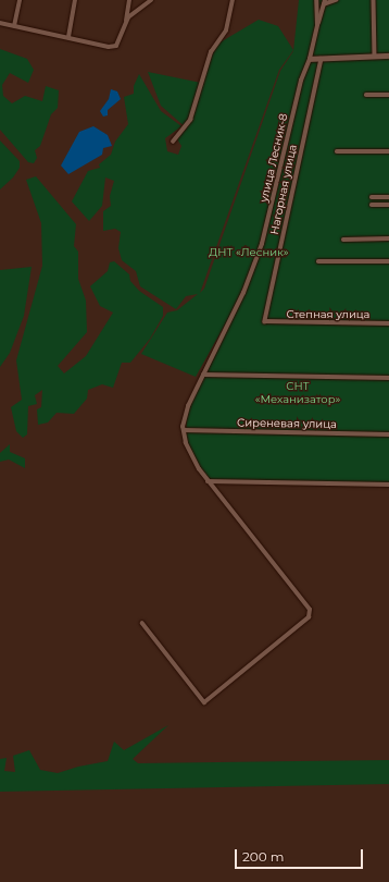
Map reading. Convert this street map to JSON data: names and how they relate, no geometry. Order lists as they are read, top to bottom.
{
  "streets": {
    "street": [
      "улица Лесник-8",
      "Нагорная улица",
      "Степная улица",
      "Сиреневая улица"
    ]
  },
  "crossings": [
    ["улица Лесник-8", "Сиреневая улица"],
    ["Нагорная улица", "Степная улица"]
  ],
  "parks": ["ДНТ «Лесник»", "СНТ «Механизатор»"],
  "scale_bar": "200 m"
}
